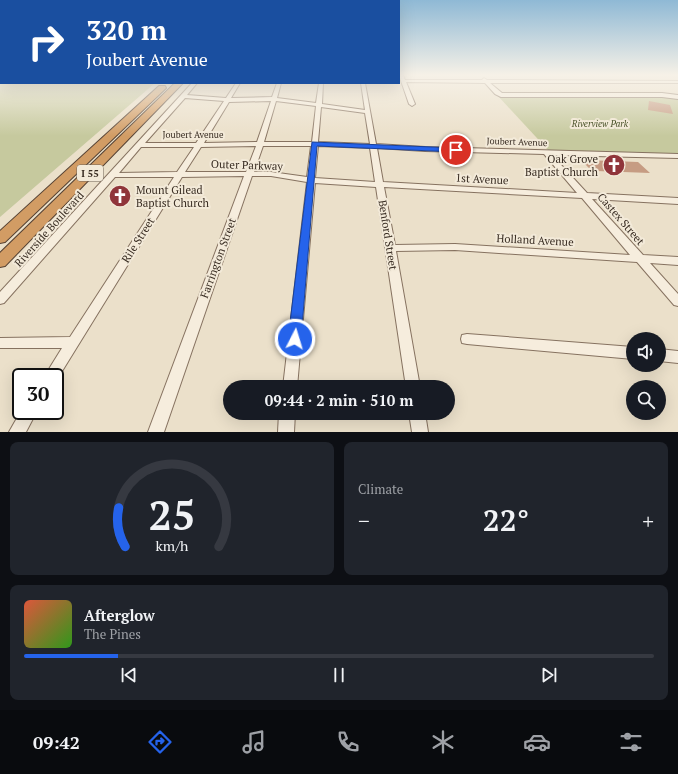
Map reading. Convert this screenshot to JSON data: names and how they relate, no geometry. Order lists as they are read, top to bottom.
{
  "streets": {
    "highway": ["I 55"],
    "street": [
      "Joubert Avenue",
      "Outer Parkway",
      "1st Avenue",
      "Castex Street",
      "Riverside Boulevard",
      "Benford Street",
      "Rile Street",
      "Holland Avenue",
      "Farrington Street"
    ]
  },
  "crossings": [
    ["Joubert Avenue", "Castex Street"],
    ["Joubert Avenue", "Riverside Boulevard"],
    ["Joubert Avenue", "Benford Street"],
    ["Joubert Avenue", "Rile Street"],
    ["Joubert Avenue", "Farrington Street"],
    ["Outer Parkway", "1st Avenue"],
    ["Outer Parkway", "Riverside Boulevard"],
    ["Outer Parkway", "Benford Street"],
    ["Outer Parkway", "Rile Street"],
    ["Outer Parkway", "Farrington Street"],
    ["1st Avenue", "Castex Street"],
    ["1st Avenue", "Benford Street"],
    ["Castex Street", "Holland Avenue"],
    ["Benford Street", "Holland Avenue"]
  ],
  "parks": ["Riverview Park"],
  "places": {
    "church": ["Oak Grove Baptist Church", "Mount Gilead Baptist Church"]
  },
  "page": {
    "turn": ["320 m", "Joubert Avenue"],
    "limit": "30",
    "trip": "09:44 · 2 min · 510 m",
    "tile": "Climate",
    "heat": ["−", "22°", "+"],
    "song": ["Afterglow", "The Pines"],
    "tabs": "09:42",
    "gauge": ["25", "km/h"]
  }
}
